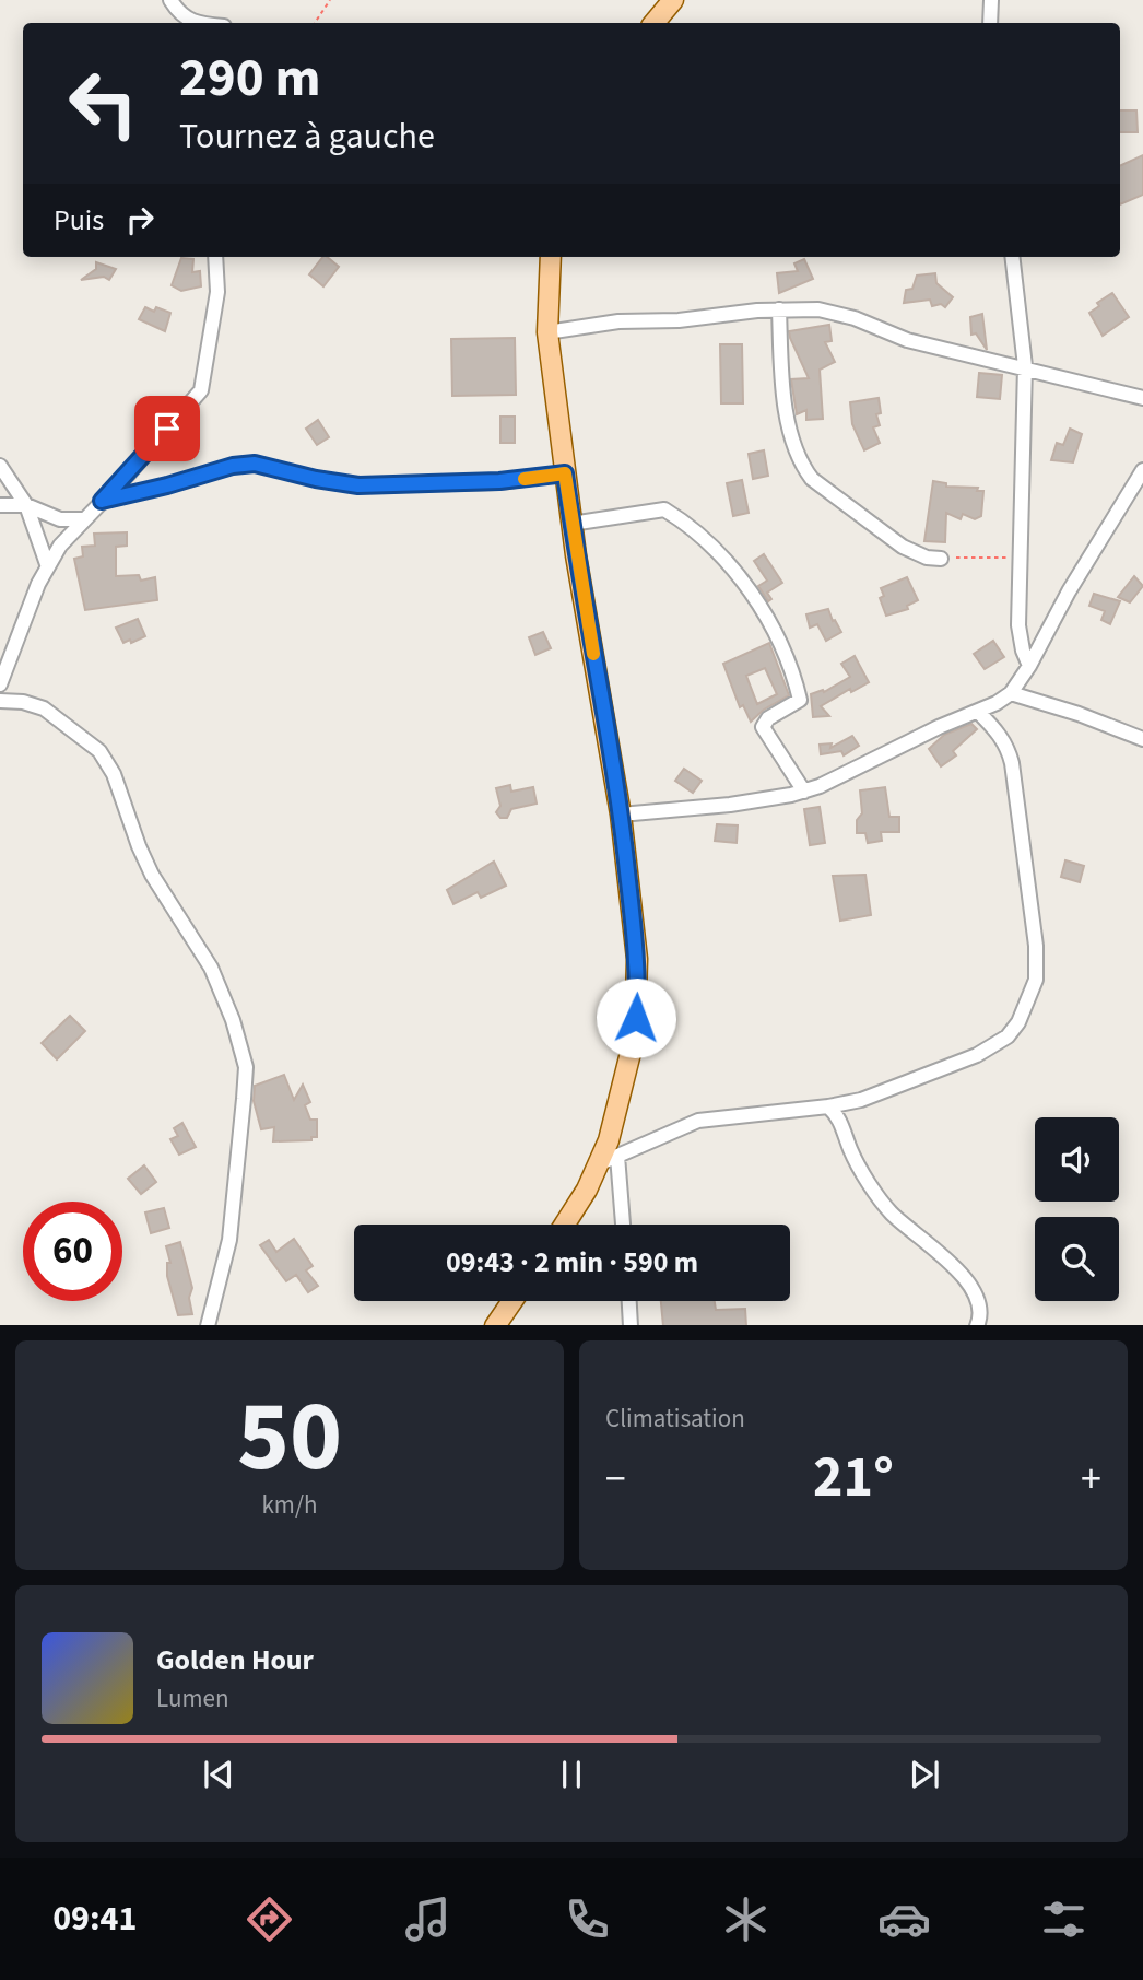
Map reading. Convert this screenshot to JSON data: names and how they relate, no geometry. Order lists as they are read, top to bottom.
{
  "page": {
    "turn": ["290 m", "Tournez à gauche"],
    "then": "Puis",
    "limit": "60",
    "trip": "09:43 · 2 min · 590 m",
    "tile": [
      ["50", "km/h"],
      "Climatisation"
    ],
    "heat": ["−", "21°", "+"],
    "song": ["Golden Hour", "Lumen"],
    "tabs": "09:41"
  }
}
